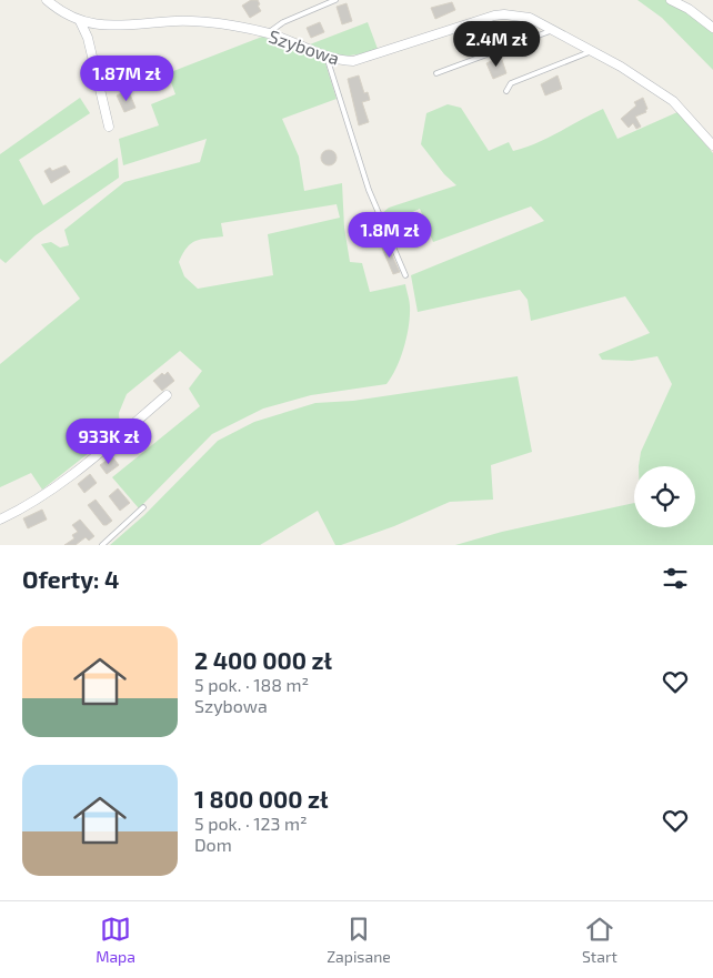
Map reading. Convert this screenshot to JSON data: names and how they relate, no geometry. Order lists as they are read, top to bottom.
{
  "streets": {
    "street": ["Szybowa"]
  },
  "page": {
    "price": [
      "2.4M zł",
      "1.87M zł",
      "1.8M zł",
      "933K zł"
    ],
    "heading": "Oferty: 4",
    "list": [
      {
        "name": "2 400 000 zł",
        "note": "5 pok. · 188 m² · Szybowa"
      },
      {
        "name": "1 800 000 zł",
        "note": "5 pok. · 123 m² · Dom"
      }
    ],
    "tabs": ["Mapa", "Zapisane", "Start"]
  }
}
